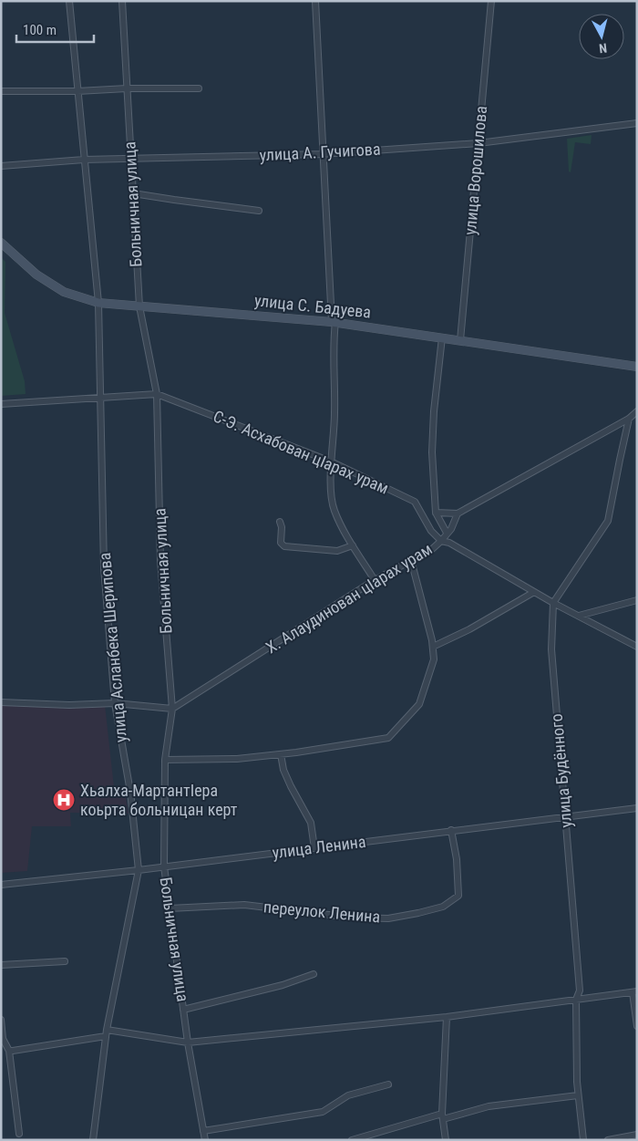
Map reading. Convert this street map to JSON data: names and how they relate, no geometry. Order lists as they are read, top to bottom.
{
  "streets": {
    "main road": ["улица С. Бадуева"],
    "street": [
      "улица А. Гучигова",
      "улица Ворошилова",
      "Больничная улица",
      "С-Э. Асхабован цIарах урам",
      "Х. Алаудинован цIарах урам",
      "улица Асланбека Шерипова",
      "улица Будённого",
      "улица Ленина",
      "переулок Ленина"
    ]
  },
  "crossings": [
    ["улица А. Гучигова", "улица Ворошилова"],
    ["улица А. Гучигова", "Больничная улица"],
    ["улица А. Гучигова", "улица Асланбека Шерипова"],
    ["улица Ворошилова", "улица С. Бадуева"],
    ["Больничная улица", "улица С. Бадуева"],
    ["Больничная улица", "С-Э. Асхабован цIарах урам"],
    ["Больничная улица", "Х. Алаудинован цIарах урам"],
    ["Больничная улица", "улица Ленина"],
    ["Больничная улица", "переулок Ленина"],
    ["улица С. Бадуева", "улица Асланбека Шерипова"],
    ["С-Э. Асхабован цIарах урам", "Х. Алаудинован цIарах урам"],
    ["С-Э. Асхабован цIарах урам", "улица Асланбека Шерипова"],
    ["С-Э. Асхабован цIарах урам", "улица Будённого"],
    ["улица Асланбека Шерипова", "улица Ленина"],
    ["улица Будённого", "улица Ленина"],
    ["улица Ленина", "переулок Ленина"]
  ],
  "places": {
    "hospital": ["Хьалха-МартантIера коьрта больницан керт"]
  },
  "scale_bar": "100 m",
  "north": "bottom"
}
